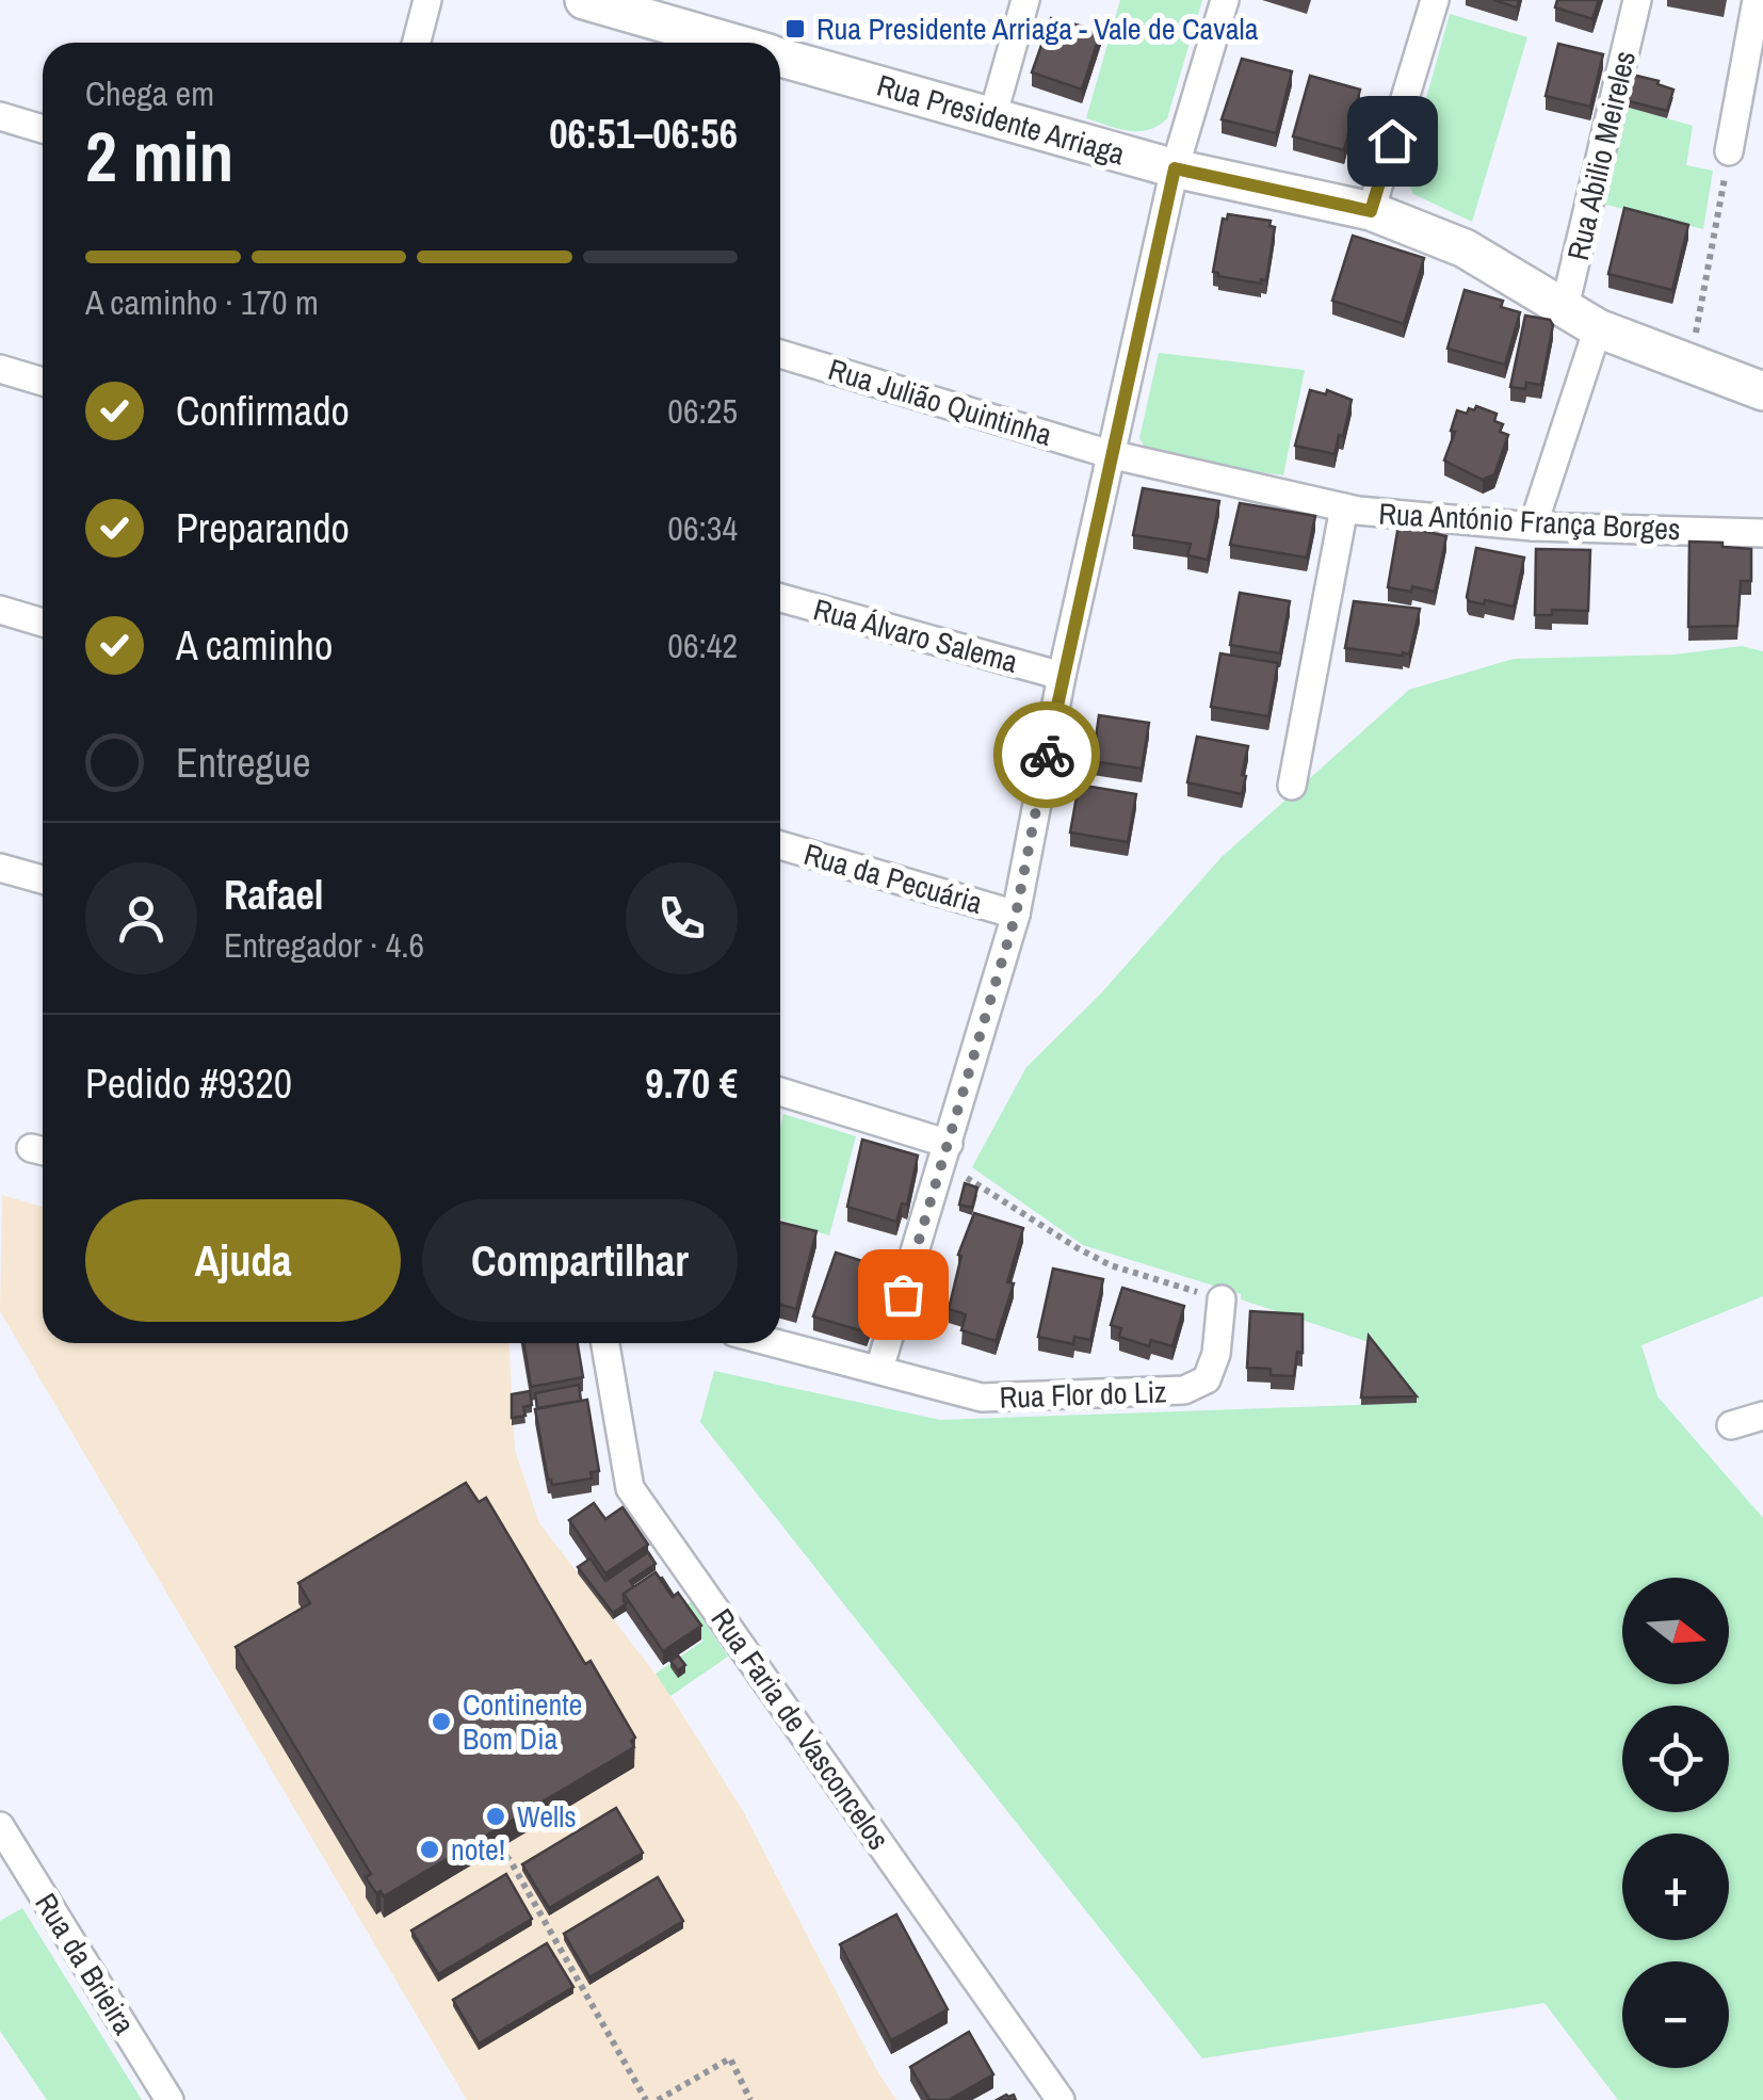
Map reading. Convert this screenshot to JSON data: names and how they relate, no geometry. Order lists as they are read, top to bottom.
{
  "streets": {
    "street": [
      "Rua Presidente Arriaga",
      "Rua Abilio Meireles",
      "Rua Julião Quintinha",
      "Rua António França Borges",
      "Rua Álvaro Salema",
      "Rua da Pecuária",
      "Rua Flor do Liz",
      "Rua Faria de Vasconcelos",
      "Rua da Brieira"
    ]
  },
  "crossings": [
    ["Rua Presidente Arriaga", "Rua Abilio Meireles"],
    ["Rua Julião Quintinha", "Rua António França Borges"]
  ],
  "places": {
    "transit": ["Rua Presidente Arriaga - Vale de Cavala"],
    "other": ["Continente Bom Dia", "Wells", "note!"]
  },
  "north": "right",
  "page": {
    "heading": ["2 min", "Chega em", "06:51–06:56"],
    "panel": [
      "Rafael",
      "Entregador · 4.6",
      "Pedido #9320",
      "9.70 €"
    ],
    "bar": "A caminho · 170 m",
    "list": [
      ["Confirmado", "06:25"],
      ["Preparando", "06:34"],
      ["A caminho", "06:42"],
      "Entregue"
    ],
    "buttons": ["Ajuda", "Compartilhar"],
    "map_buttons": ["+", "−"]
  }
}
